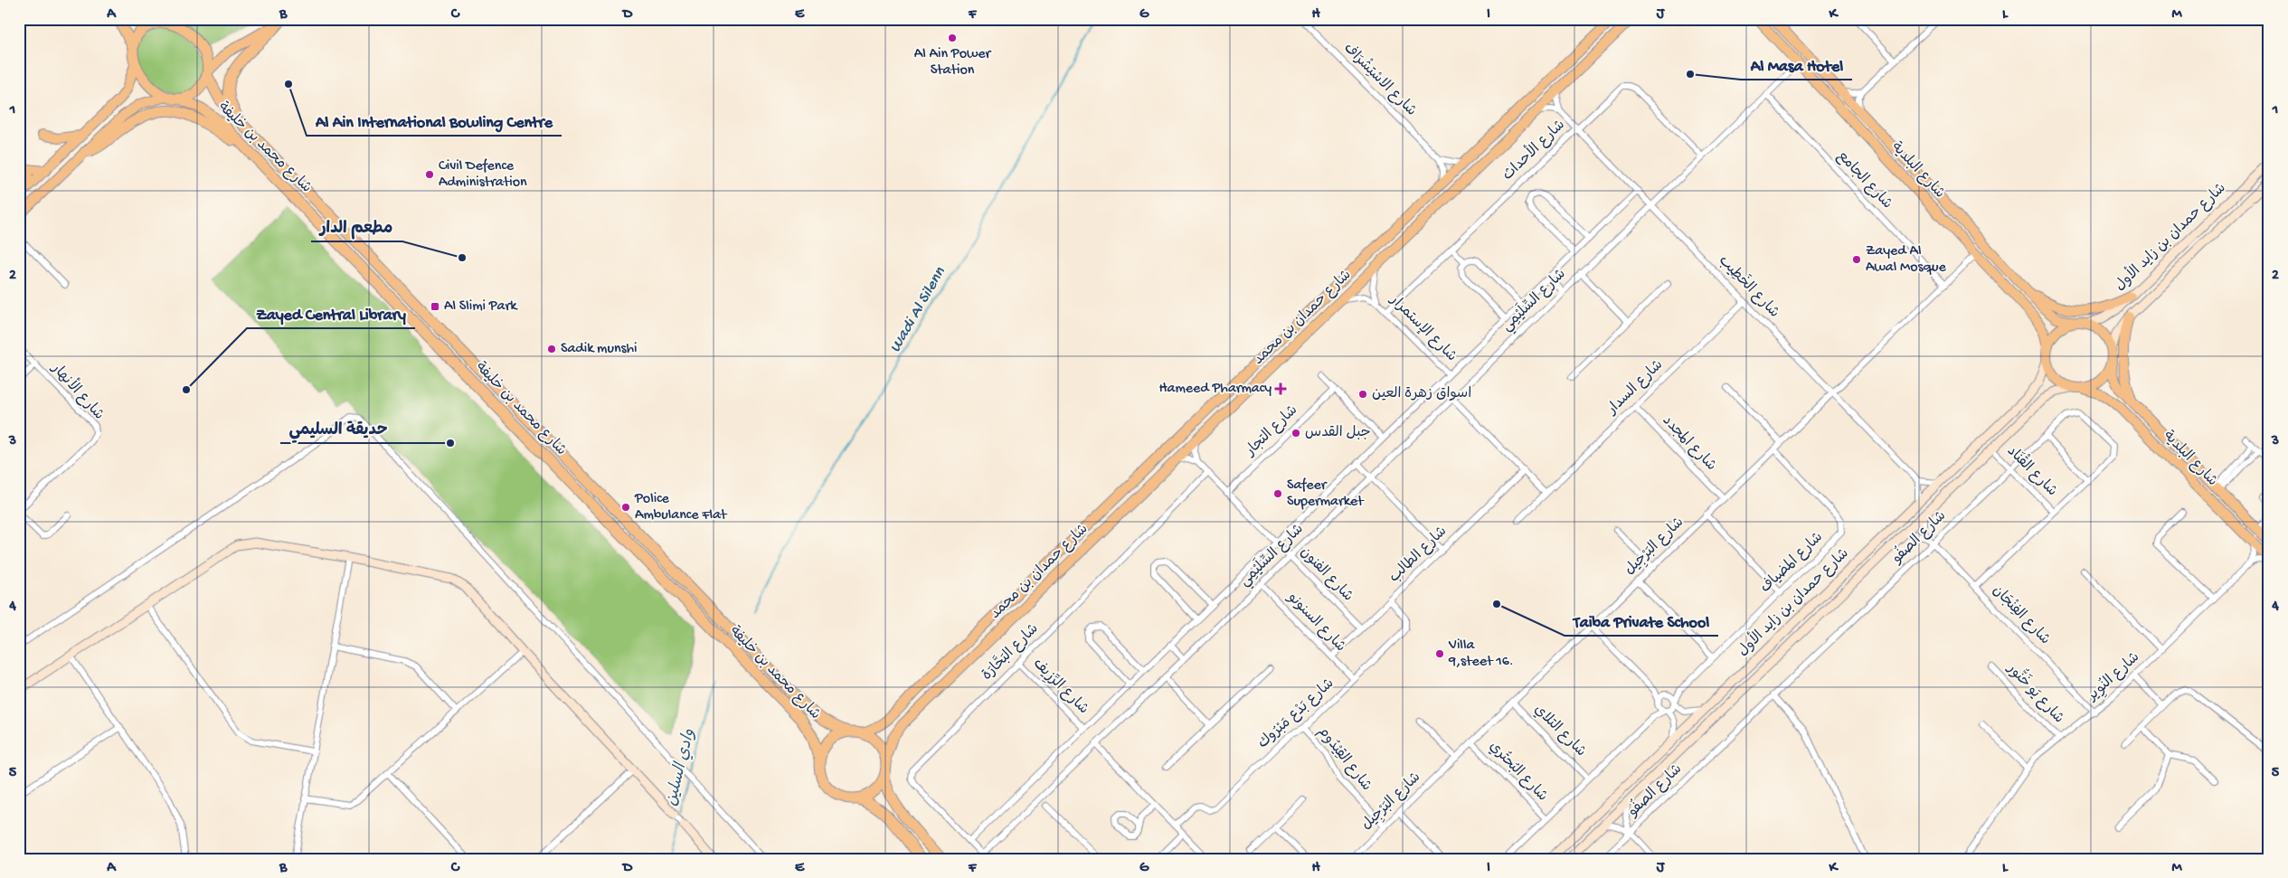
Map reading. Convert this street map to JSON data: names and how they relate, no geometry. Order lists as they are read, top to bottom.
{
  "streets": {
    "highway": ["شارع محمد بن خليفة"],
    "main road": ["شارع البلدية", "شارع حمدان بن زايد الأول", "شارع حمدان بن محمد"],
    "street": [
      "شارع الاسْتِشْرَاف",
      "شارع الأحداث",
      "شارع الجامع",
      "شارع الخَطِيب",
      "شارع السِّلَيْمِي",
      "شارع الإستمرار",
      "شارع السدار",
      "شارع الأنهار",
      "شارع التجار",
      "شارع المجدد",
      "شارع القْنَاد",
      "شارع الصفُو",
      "شارع البَرْجِيل",
      "شارع الطالب",
      "شارع المضياف",
      "شارع الفنون",
      "شارع الفِنْجَان",
      "شارع السنونو",
      "شارع البَحَّارَة",
      "شارع النُوِير",
      "شارع الرِّزِيف",
      "شارع يَو خَنُّور",
      "شارع بَدْع مَبْرُوك",
      "شارع التلاي",
      "شارع القِيْدُوم",
      "شارع البُحتُري"
    ]
  },
  "crossings": [
    ["شارع محمد بن خليفة", "شارع حمدان بن محمد"],
    ["شارع الأحداث", "شارع الخَطِيب"],
    ["شارع الأحداث", "شارع السِّلَيْمِي"],
    ["شارع الأحداث", "شارع الإستمرار"],
    ["شارع البلدية", "شارع حمدان بن زايد الأول"],
    ["شارع البلدية", "شارع السِّلَيْمِي"],
    ["شارع البلدية", "شارع البَرْجِيل"],
    ["شارع الجامع", "شارع السِّلَيْمِي"],
    ["شارع الجامع", "شارع البَرْجِيل"],
    ["شارع حمدان بن زايد الأول", "شارع القْنَاد"],
    ["شارع الخَطِيب", "شارع السِّلَيْمِي"],
    ["شارع الخَطِيب", "شارع السدار"],
    ["شارع الخَطِيب", "شارع البَرْجِيل"],
    ["شارع السِّلَيْمِي", "شارع الإستمرار"],
    ["شارع السِّلَيْمِي", "شارع الفنون"],
    ["شارع السِّلَيْمِي", "شارع السنونو"],
    ["شارع السِّلَيْمِي", "شارع البَحَّارَة"],
    ["شارع السِّلَيْمِي", "شارع الرِّزِيف"],
    ["شارع حمدان بن محمد", "شارع الإستمرار"],
    ["شارع السدار", "شارع المجدد"],
    ["شارع التجار", "شارع الفنون"],
    ["شارع المجدد", "شارع البَرْجِيل"],
    ["شارع القْنَاد", "شارع الصفُو"],
    ["شارع الصفُو", "شارع الفِنْجَان"],
    ["شارع البَرْجِيل", "شارع المضياف"],
    ["شارع البَرْجِيل", "شارع التلاي"],
    ["شارع البَرْجِيل", "شارع القِيْدُوم"],
    ["شارع البَرْجِيل", "شارع البُحتُري"],
    ["شارع الطالب", "شارع الفنون"],
    ["شارع الطالب", "شارع السنونو"],
    ["شارع الطالب", "شارع بَدْع مَبْرُوك"],
    ["شارع الفنون", "شارع البَحَّارَة"],
    ["شارع الفِنْجَان", "شارع النُوِير"],
    ["شارع السنونو", "شارع بَدْع مَبْرُوك"],
    ["شارع البَحَّارَة", "شارع الرِّزِيف"],
    ["شارع النُوِير", "شارع يَو خَنُّور"],
    ["شارع بَدْع مَبْرُوك", "شارع القِيْدُوم"]
  ],
  "water": ["Wadi Al Silenn", "وادي السلين"],
  "places": {
    "other": [
      "Al Ain Power Station",
      "Al Masa Hotel",
      "Al Ain International Bowling Centre",
      "Civil Defence Administration",
      "مطعم الدار",
      "Zayed Al Awal Mosque",
      "Sadik munshi",
      "Zayed Central Library",
      "اسواق زهرة العين",
      "جبل القدس",
      "حديقة السليمي",
      "Safeer Supermarket",
      "Police Ambulance Flat",
      "Taiba Private School",
      "Villa 9,steet 16."
    ],
    "transit": ["Al Slimi Park"],
    "health": ["Hameed Pharmacy"]
  },
  "grid": {
    "columns": [
      "A",
      "B",
      "C",
      "D",
      "E",
      "F",
      "G",
      "H",
      "I",
      "J",
      "K",
      "L",
      "M"
    ],
    "rows": [
      "1",
      "2",
      "3",
      "4",
      "5"
    ]
  }
}
